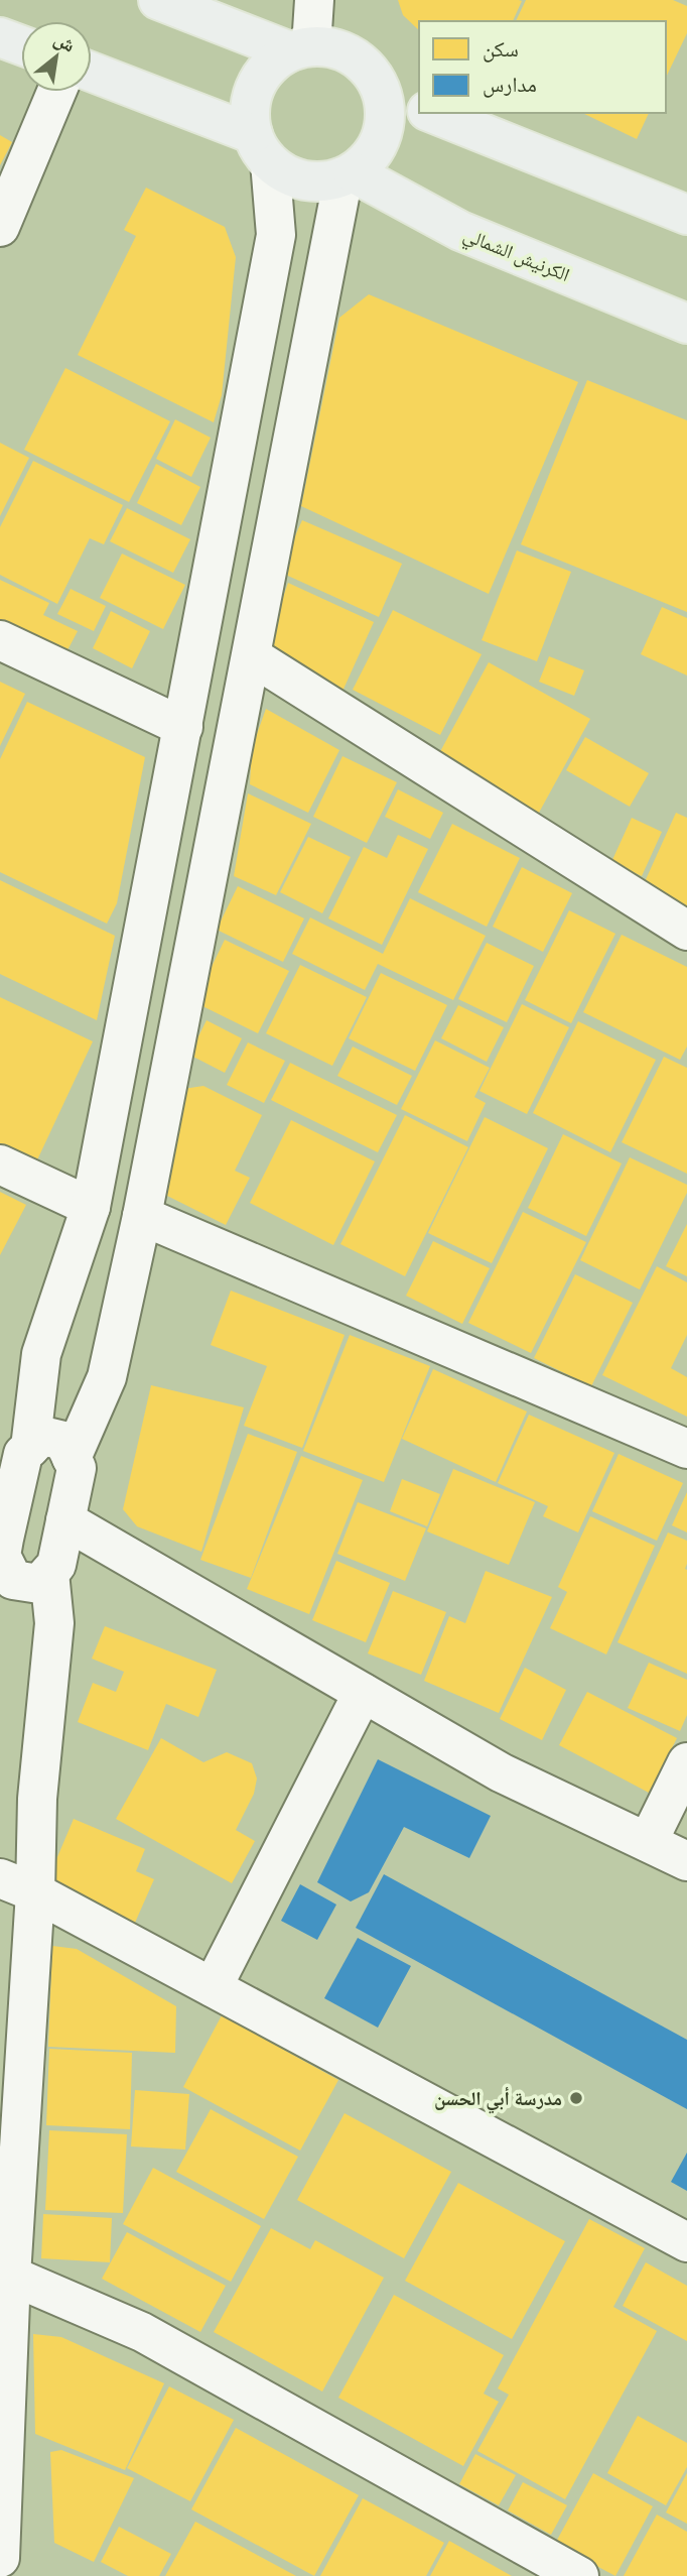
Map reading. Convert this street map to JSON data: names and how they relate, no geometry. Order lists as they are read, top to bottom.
{
  "streets": {
    "main road": ["الكرنيش الشمالي"]
  },
  "places": ["مدرسة أبي الحسن"],
  "legend": ["سكن", "مدارس"],
  "north": "top right"
}
